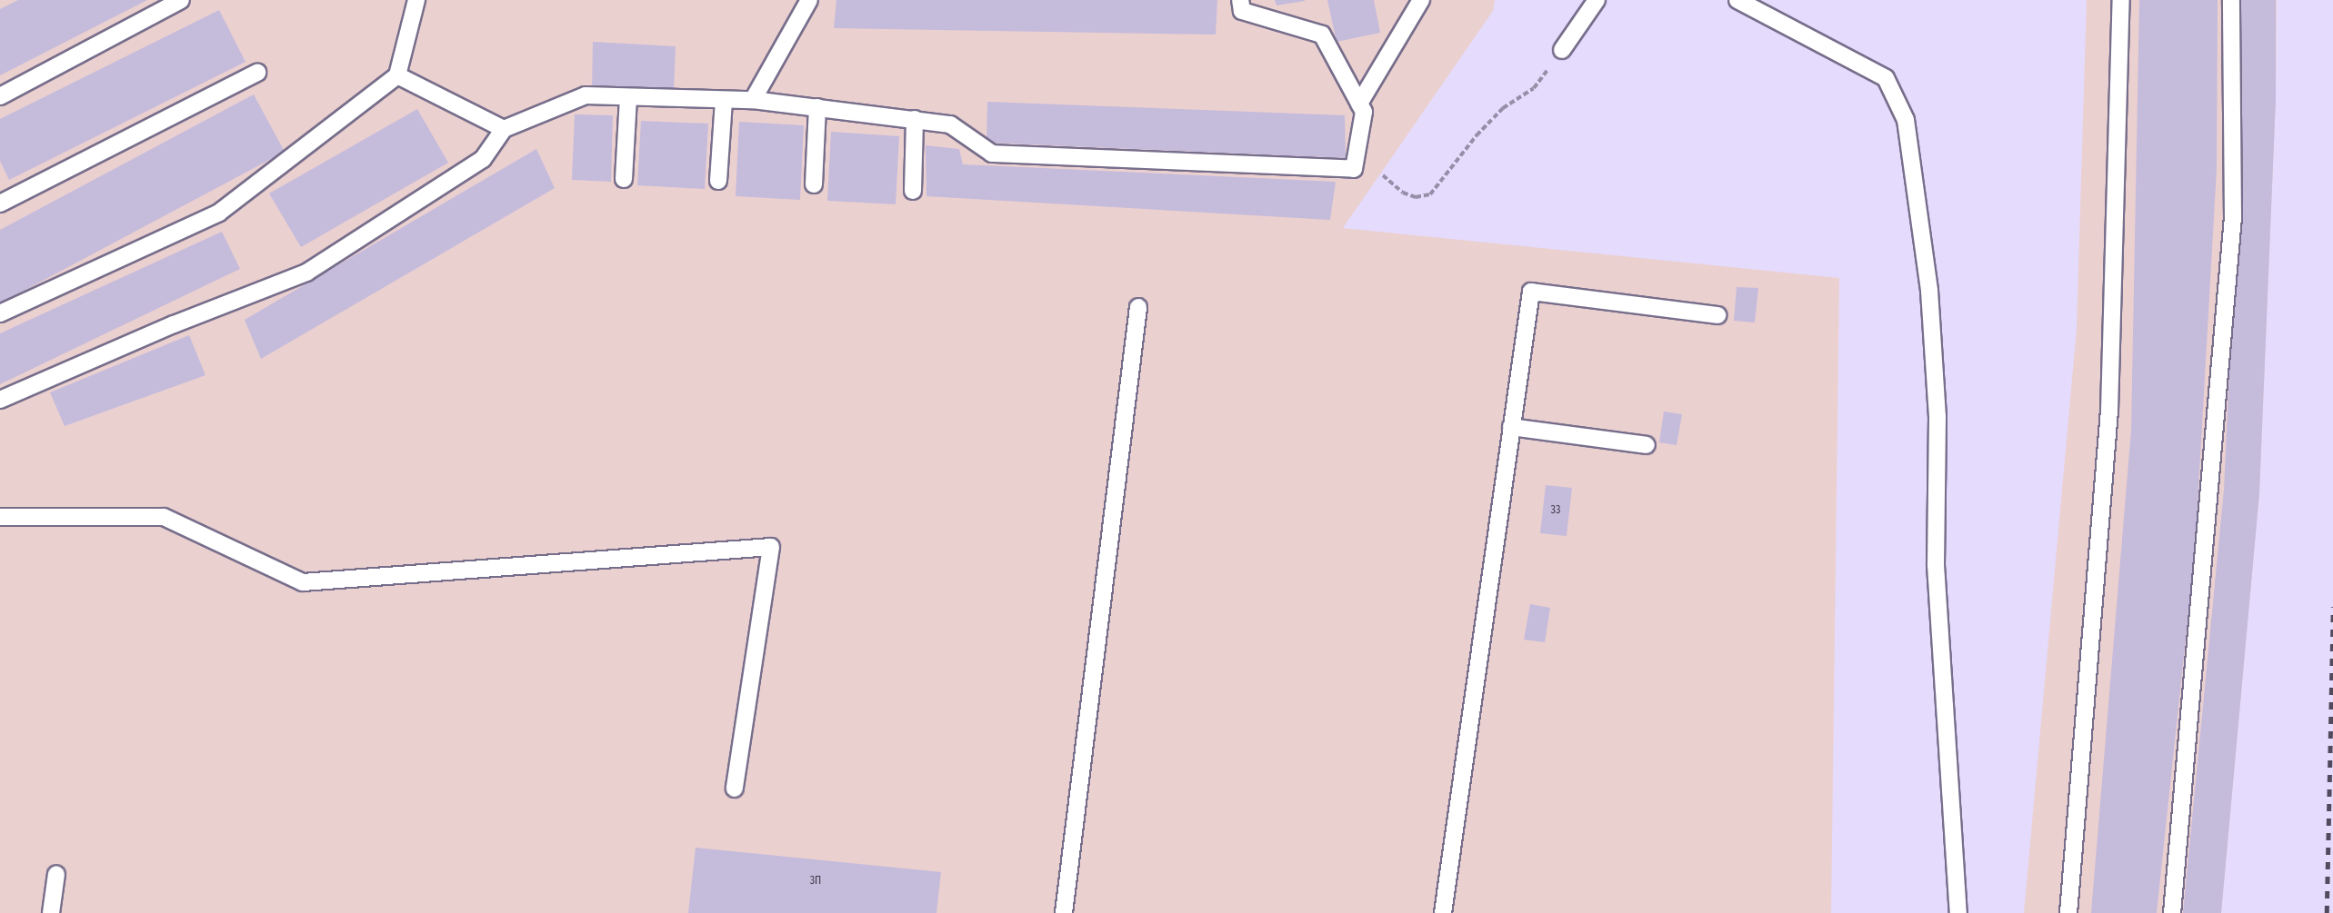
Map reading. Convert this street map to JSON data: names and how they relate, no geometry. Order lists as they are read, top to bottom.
{
  "house_numbers": ["33", "3П"]
}
